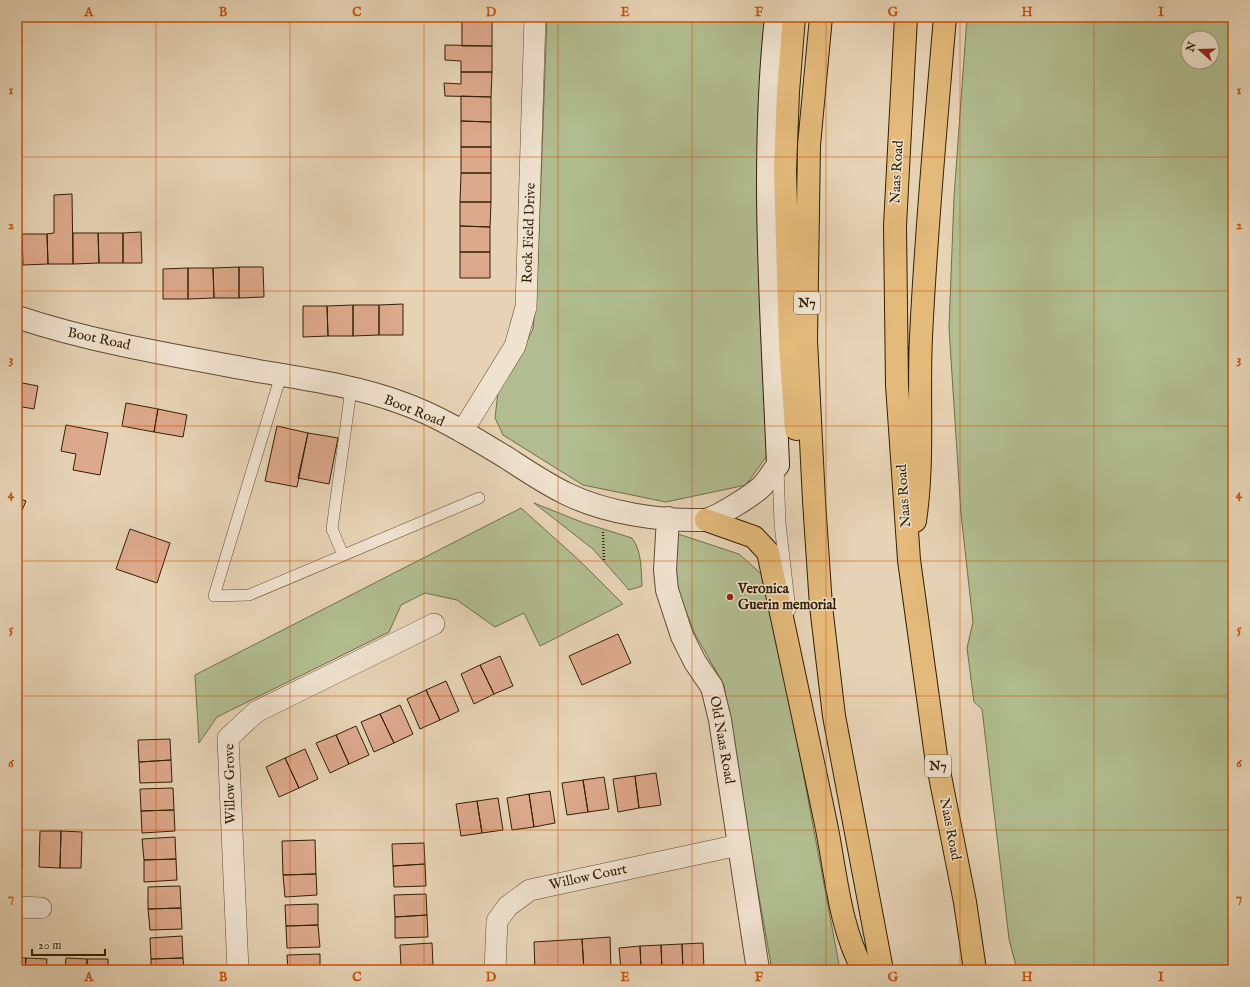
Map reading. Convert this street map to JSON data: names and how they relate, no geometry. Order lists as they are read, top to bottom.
{
  "streets": {
    "highway": ["Naas Road", "N7"],
    "street": [
      "Rock Field Drive",
      "Boot Road",
      "Old Naas Road",
      "Willow Grove",
      "Willow Court"
    ]
  },
  "crossings": [
    ["Rock Field Drive", "Boot Road"],
    ["Boot Road", "Old Naas Road"],
    ["Old Naas Road", "Willow Court"]
  ],
  "places": ["Veronica Guerin memorial"],
  "scale_bar": "20 m",
  "north": "left",
  "grid": {
    "columns": [
      "A",
      "B",
      "C",
      "D",
      "E",
      "F",
      "G",
      "H",
      "I"
    ],
    "rows": [
      "1",
      "2",
      "3",
      "4",
      "5",
      "6",
      "7"
    ]
  }
}
